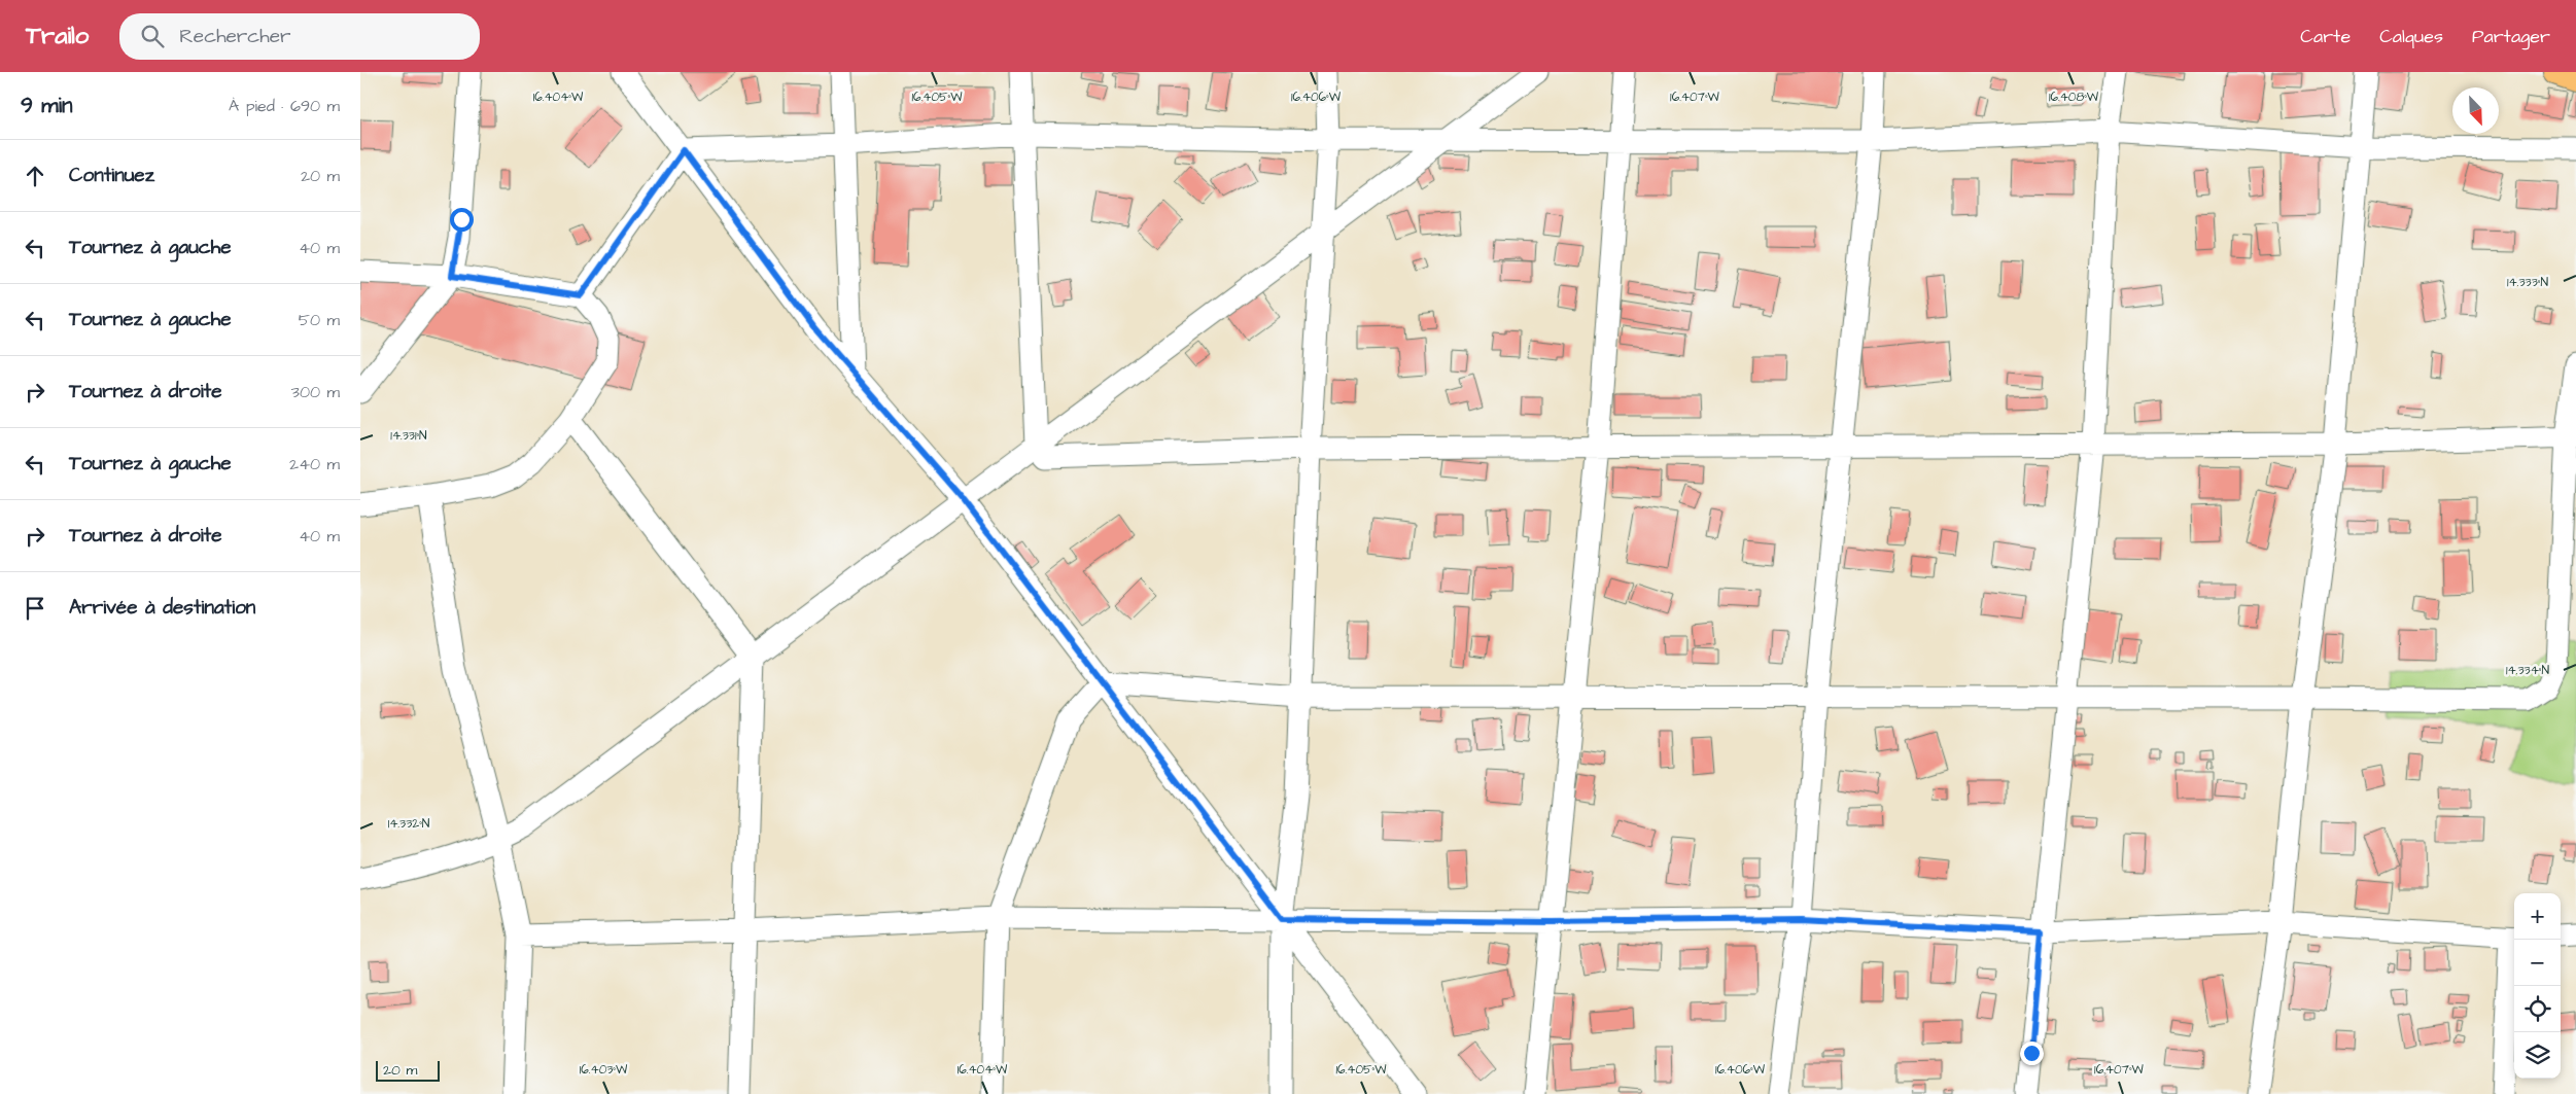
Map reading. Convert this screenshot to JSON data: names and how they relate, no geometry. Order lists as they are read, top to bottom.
{
  "scale_bar": "20 m",
  "north": "bottom right",
  "page": {
    "header": "Trailo",
    "search": "Rechercher",
    "nav": ["Carte", "Calques", "Partager"],
    "heading": ["9 min", "À pied · 690 m"],
    "list": [
      ["Continuez", "20 m"],
      ["Tournez à gauche", "40 m"],
      ["Tournez à gauche", "50 m"],
      ["Tournez à droite", "300 m"],
      ["Tournez à gauche", "240 m"],
      ["Tournez à droite", "40 m"],
      "Arrivée à destination"
    ],
    "map_buttons": ["+", "−"],
    "scale": "20 m"
  },
  "coordinates": [
    "16.404°W",
    "16.405°W",
    "16.406°W",
    "16.407°W",
    "16.408°W",
    "14.333°N",
    "14.331°N",
    "14.334°N",
    "14.332°N",
    "16.403°W"
  ]
}
